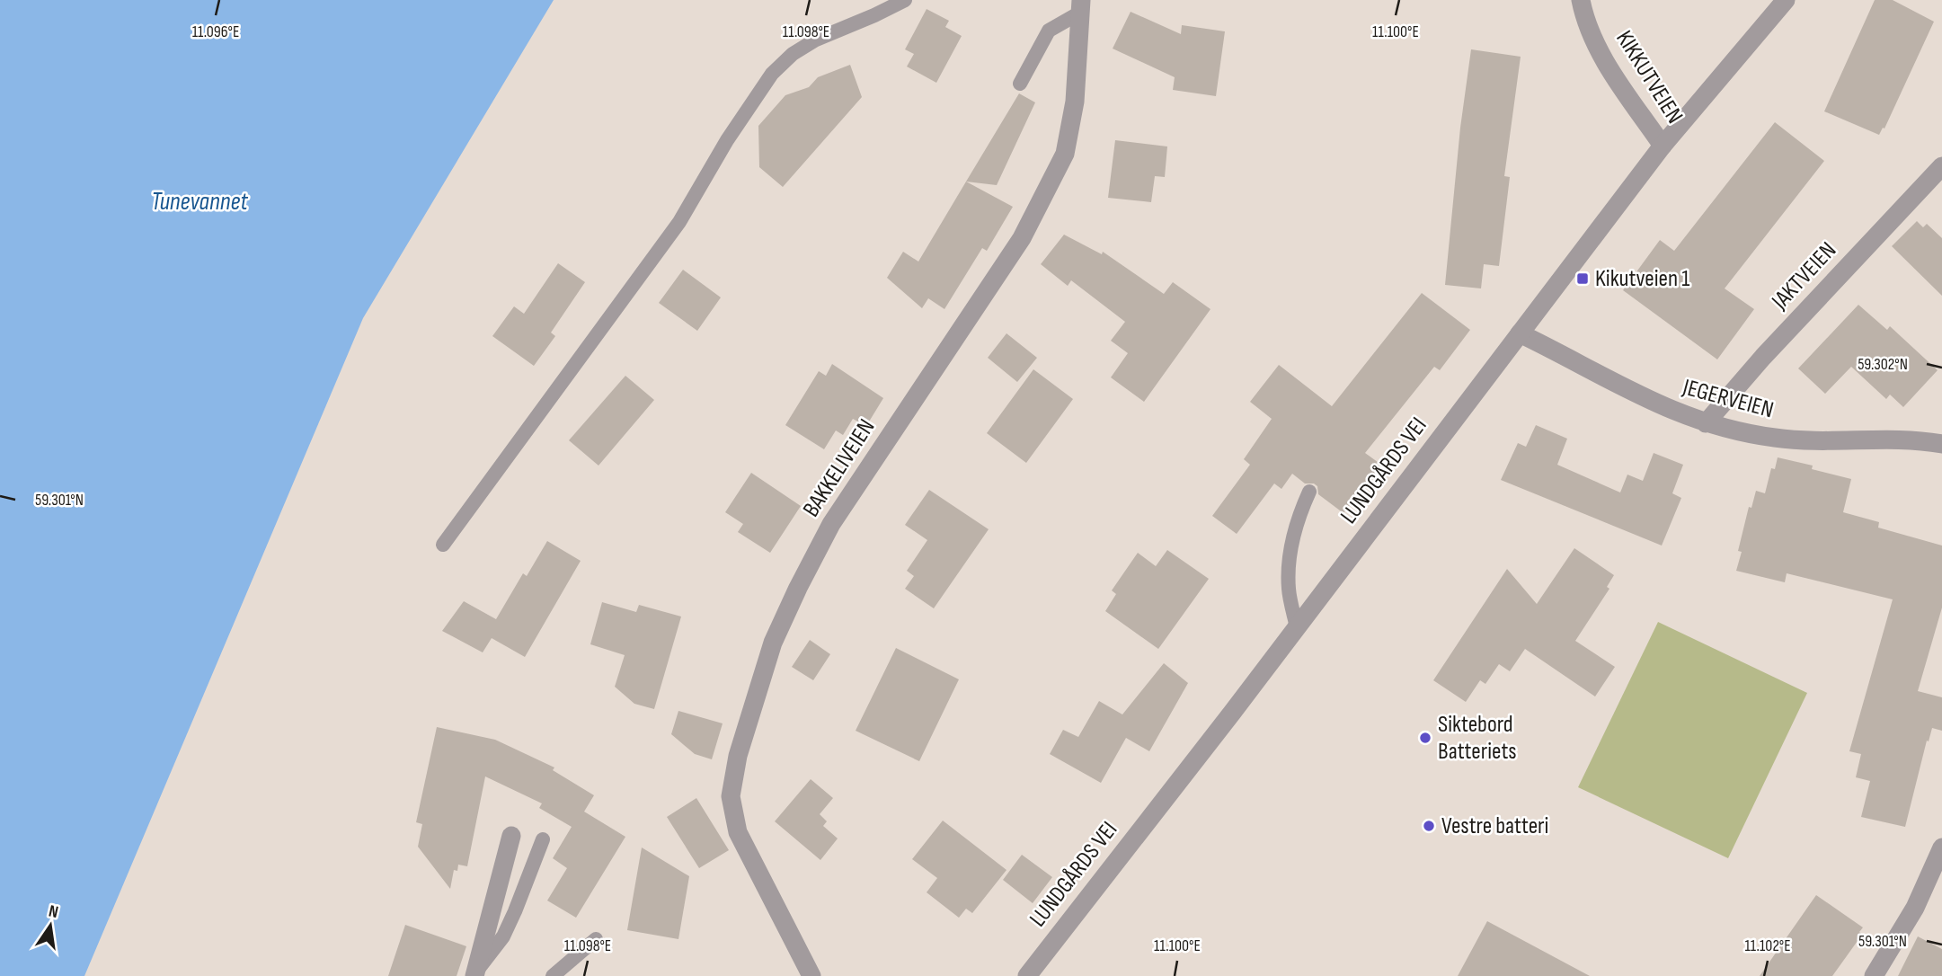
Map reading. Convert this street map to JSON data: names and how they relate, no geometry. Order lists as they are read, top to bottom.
{
  "streets": {
    "street": [
      "KIKKUTVEIEN",
      "JAKTVEIEN",
      "JEGERVEIEN",
      "BAKKELIVEIEN",
      "LUNDGÅRDS VEI"
    ]
  },
  "crossings": [
    ["KIKKUTVEIEN", "LUNDGÅRDS VEI"],
    ["JAKTVEIEN", "JEGERVEIEN"],
    ["JEGERVEIEN", "LUNDGÅRDS VEI"]
  ],
  "water": ["Tunevannet"],
  "places": {
    "transit": ["Kikutveien 1"],
    "other": ["Siktebord Batteriets", "Vestre batteri"]
  },
  "north": "top",
  "coordinates": [
    "11.096°E",
    "11.098°E",
    "11.100°E",
    "59.302°N",
    "59.301°N",
    "11.102°E"
  ]
}
